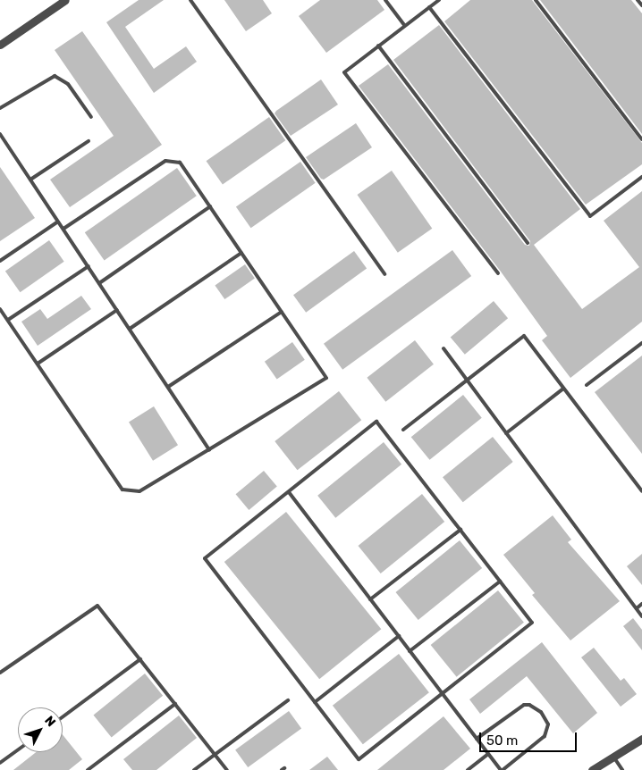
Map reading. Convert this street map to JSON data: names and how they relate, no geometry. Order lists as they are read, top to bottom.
{
  "scale_bar": "50 m",
  "north": "top right"
}
